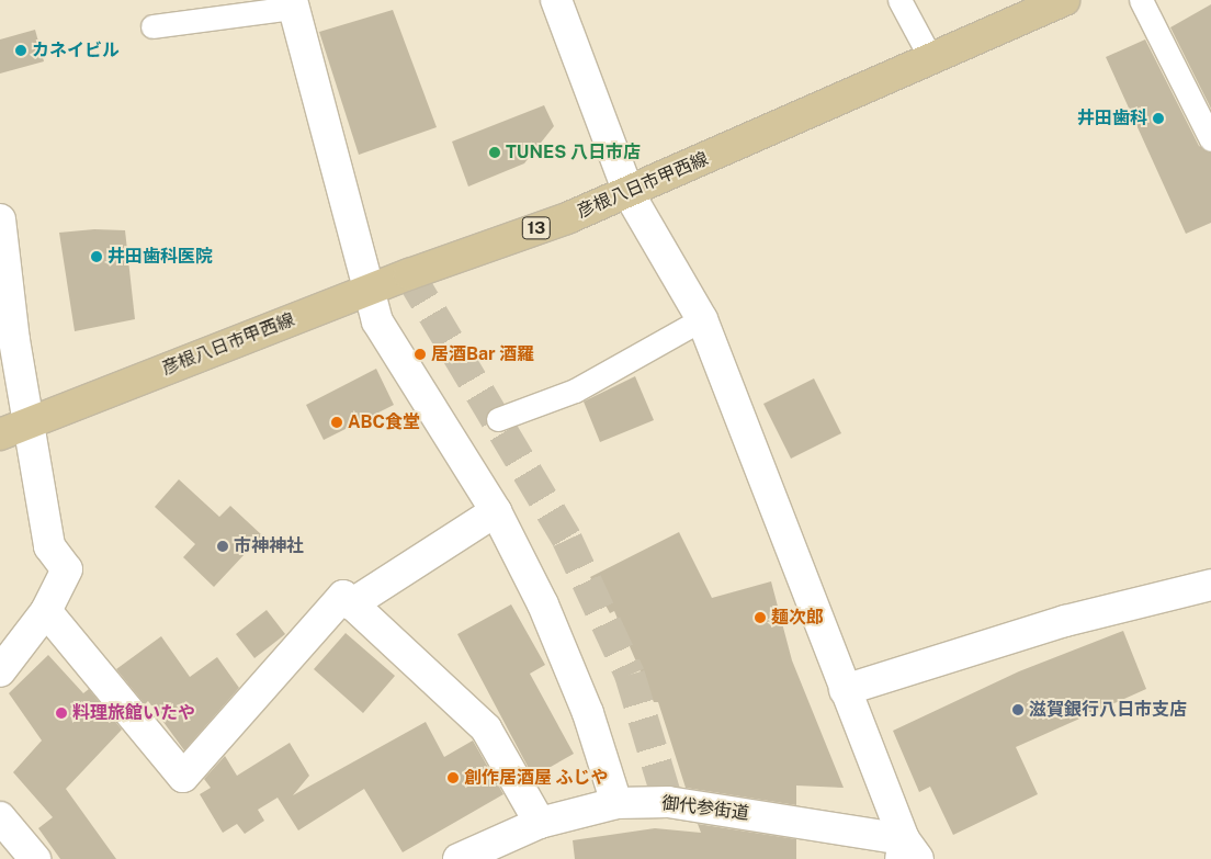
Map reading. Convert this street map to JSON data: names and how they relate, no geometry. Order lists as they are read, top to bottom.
{
  "streets": {
    "main road": ["彦根八日市甲西線", "13"],
    "street": ["御代参街道"]
  },
  "places": [
    "カネイビル",
    "井田歯科",
    "TUNES 八日市店",
    "井田歯科医院",
    "居酒Bar 酒羅",
    "ABC食堂",
    "市神神社",
    "麺次郎",
    "滋賀銀行八日市支店",
    "料理旅館いたや",
    "創作居酒屋 ふじや"
  ]
}
